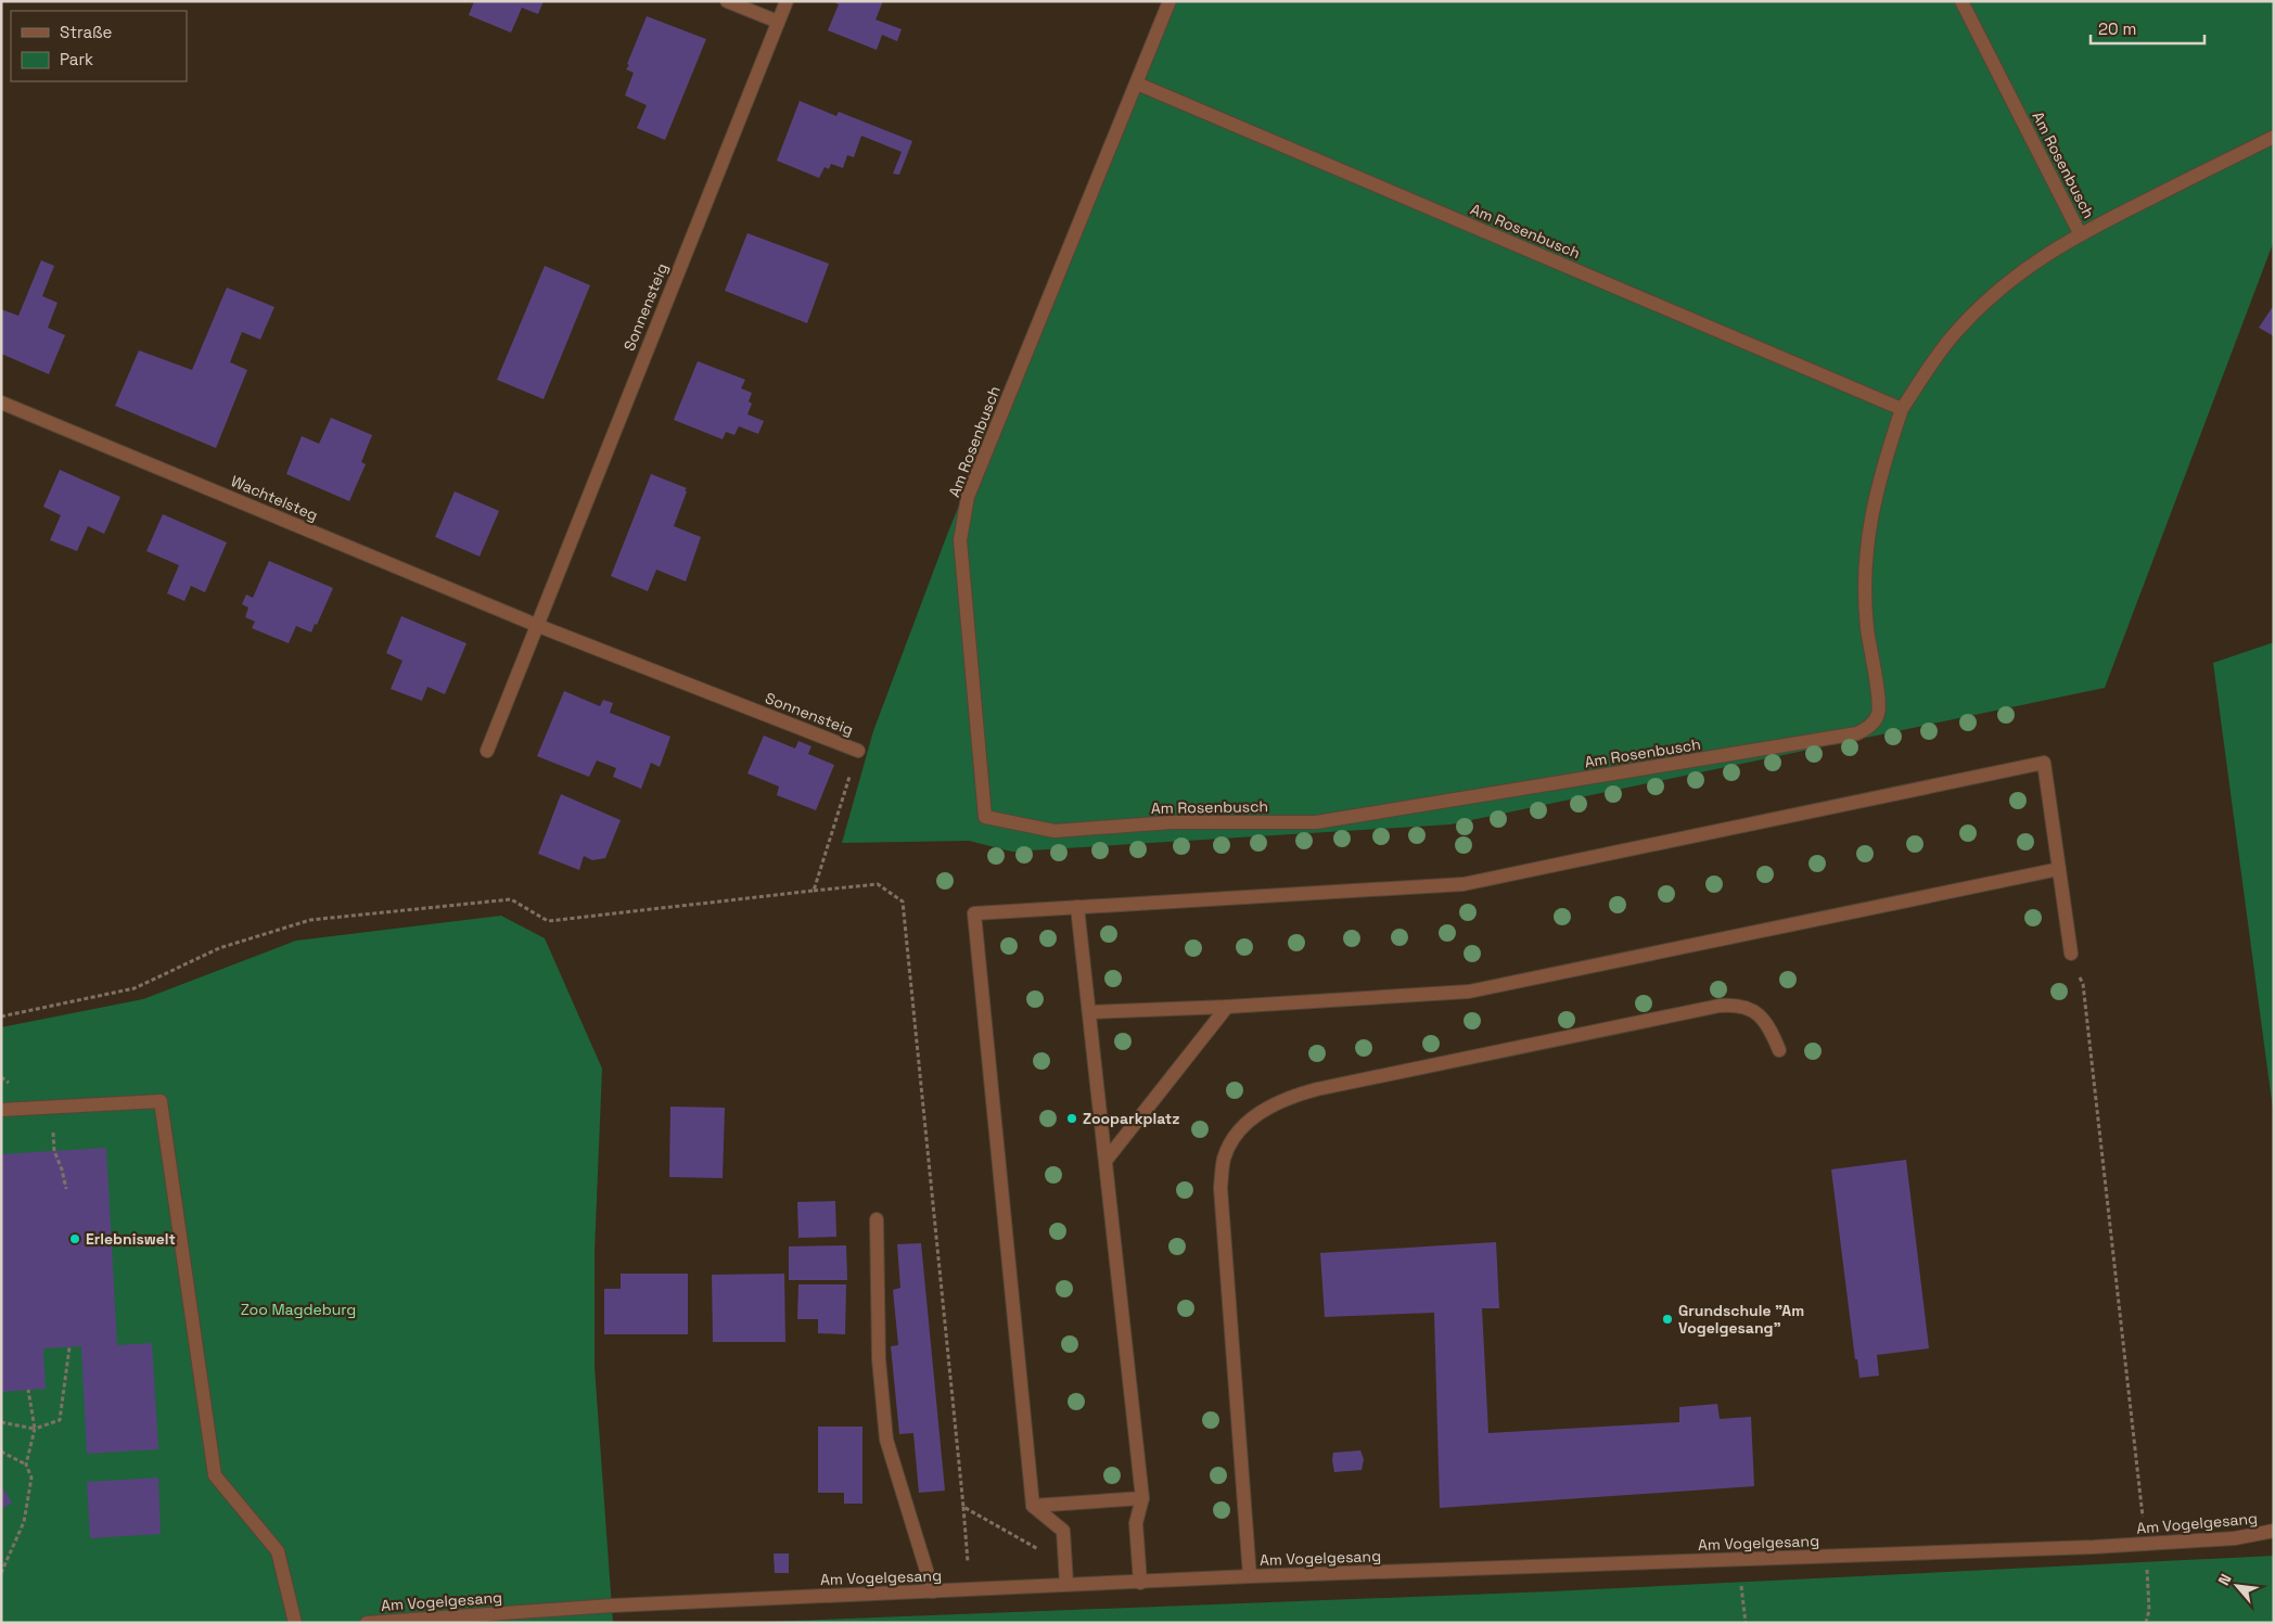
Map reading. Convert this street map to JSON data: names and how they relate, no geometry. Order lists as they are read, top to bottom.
{
  "streets": {
    "street": [
      "Am Rosenbusch",
      "Sonnensteig",
      "Wachtelsteg",
      "Am Vogelgesang"
    ]
  },
  "crossings": [
    ["Sonnensteig", "Wachtelsteg"]
  ],
  "parks": ["Zoo Magdeburg"],
  "places": ["Zooparkplatz", "Erlebniswelt", "Grundschule \"Am Vogelgesang\""],
  "legend": ["Straße", "Park"],
  "scale_bar": "20 m",
  "north": "top left"
}
